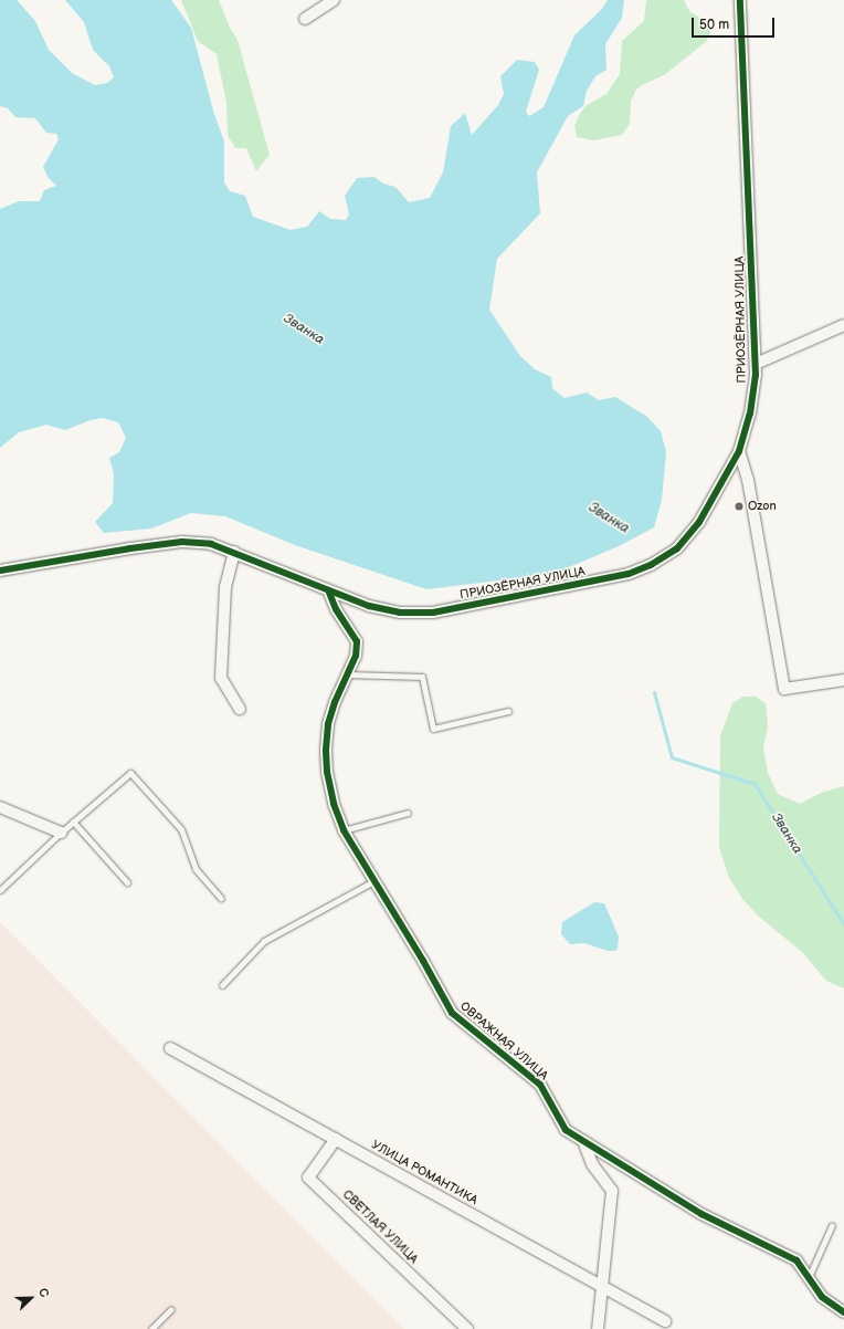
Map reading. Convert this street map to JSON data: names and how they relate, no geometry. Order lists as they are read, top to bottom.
{
  "streets": {
    "street": [
      "ПРИОЗЁРНАЯ УЛИЦА",
      "ОВРАЖНАЯ УЛИЦА",
      "УЛИЦА РОМАНТИКА",
      "СВЕТЛАЯ УЛИЦА"
    ]
  },
  "crossings": [
    ["ПРИОЗЁРНАЯ УЛИЦА", "ОВРАЖНАЯ УЛИЦА"],
    ["УЛИЦА РОМАНТИКА", "СВЕТЛАЯ УЛИЦА"]
  ],
  "water": ["Званка"],
  "places": ["Ozon"],
  "scale_bar": "50 m",
  "north": "top right"
}
